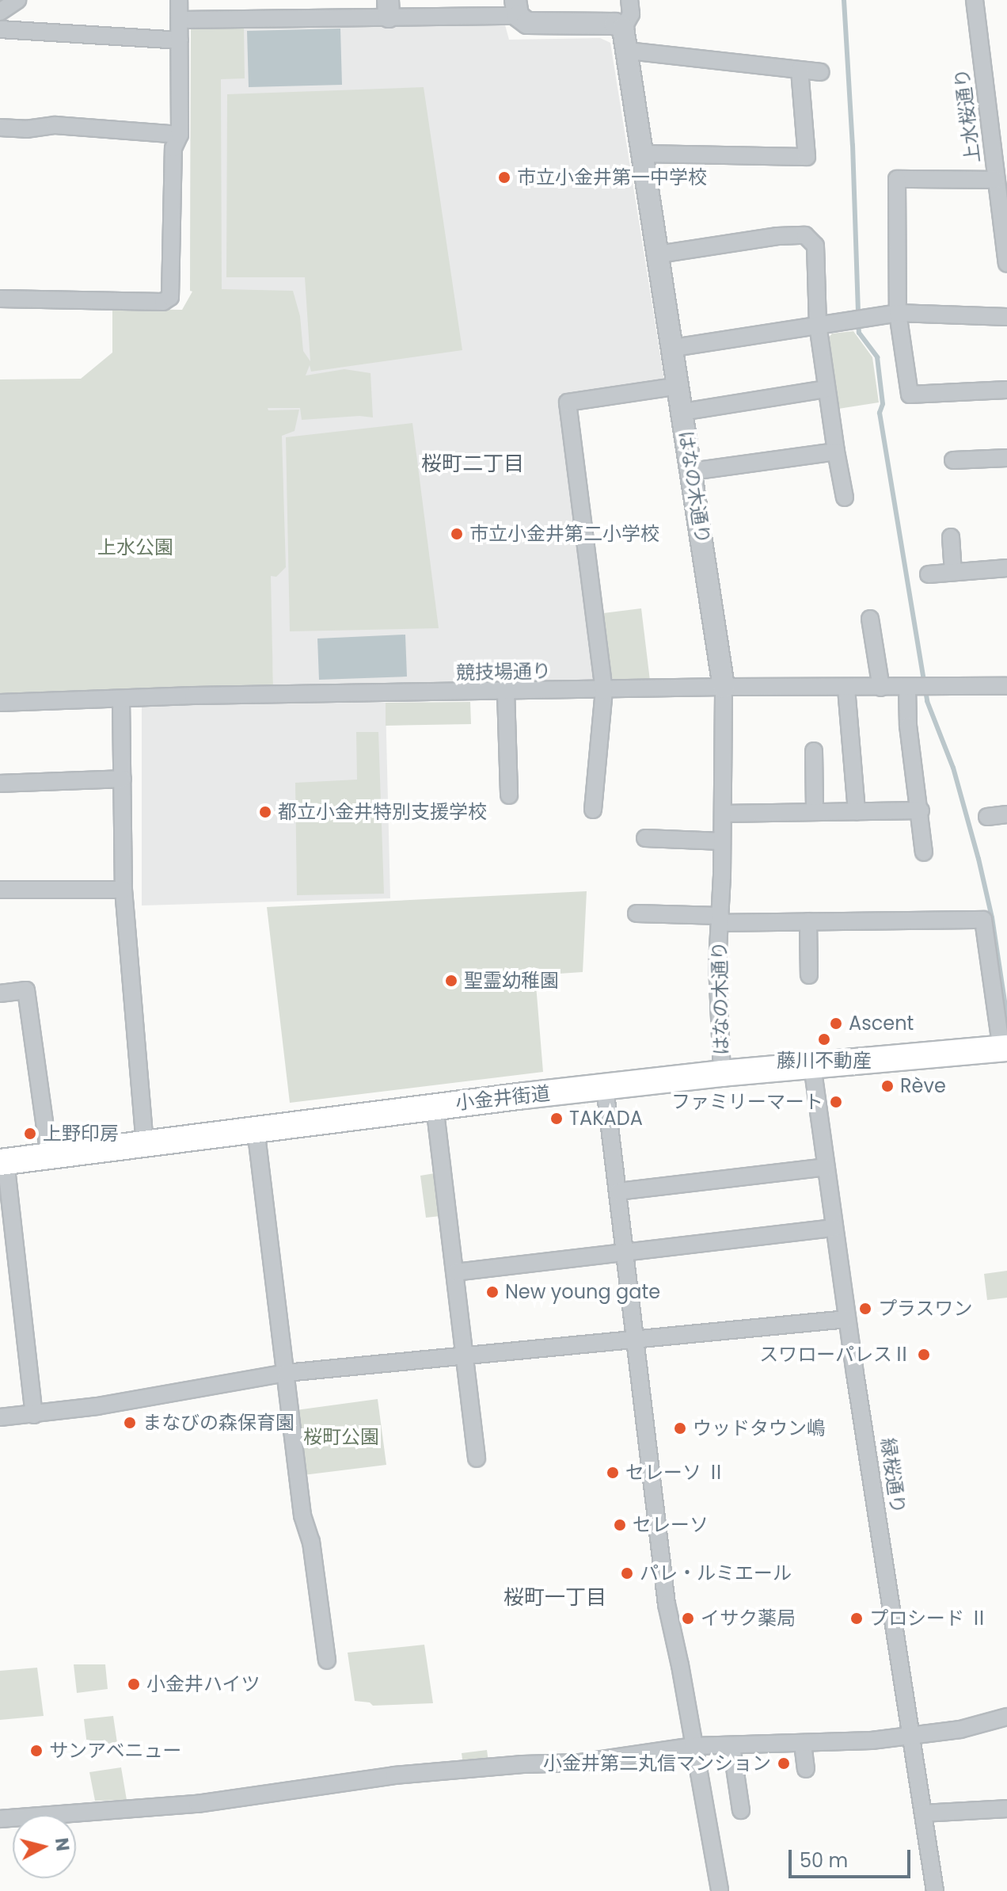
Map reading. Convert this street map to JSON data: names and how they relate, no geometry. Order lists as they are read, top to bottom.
{
  "streets": {
    "main road": ["小金井街道"],
    "street": [
      "上水桜通り",
      "はなの木通り",
      "競技場通り",
      "緑桜通り"
    ]
  },
  "crossings": [
    ["はなの木通り", "競技場通り"],
    ["はなの木通り", "小金井街道"],
    ["小金井街道", "緑桜通り"]
  ],
  "districts": ["桜町二丁目", "桜町一丁目"],
  "parks": ["上水公園", "桜町公園"],
  "places": [
    "市立小金井第一中学校",
    "市立小金井第二小学校",
    "都立小金井特別支援学校",
    "聖霊幼稚園",
    "Ascent",
    "藤川不動産",
    "Rève",
    "ファミリーマート",
    "TAKADA",
    "上野印房",
    "New young gate",
    "プラスワン",
    "スワローパレスⅡ",
    "まなびの森保育園",
    "ウッドタウン嶋",
    "セレーソ Ⅱ",
    "セレーソ",
    "パレ・ルミエール",
    "イサク薬局",
    "プロシード Ⅱ",
    "小金井ハイツ",
    "サンアベニュー",
    "小金井第二丸信マンション"
  ],
  "scale_bar": "50 m",
  "north": "right"
}
